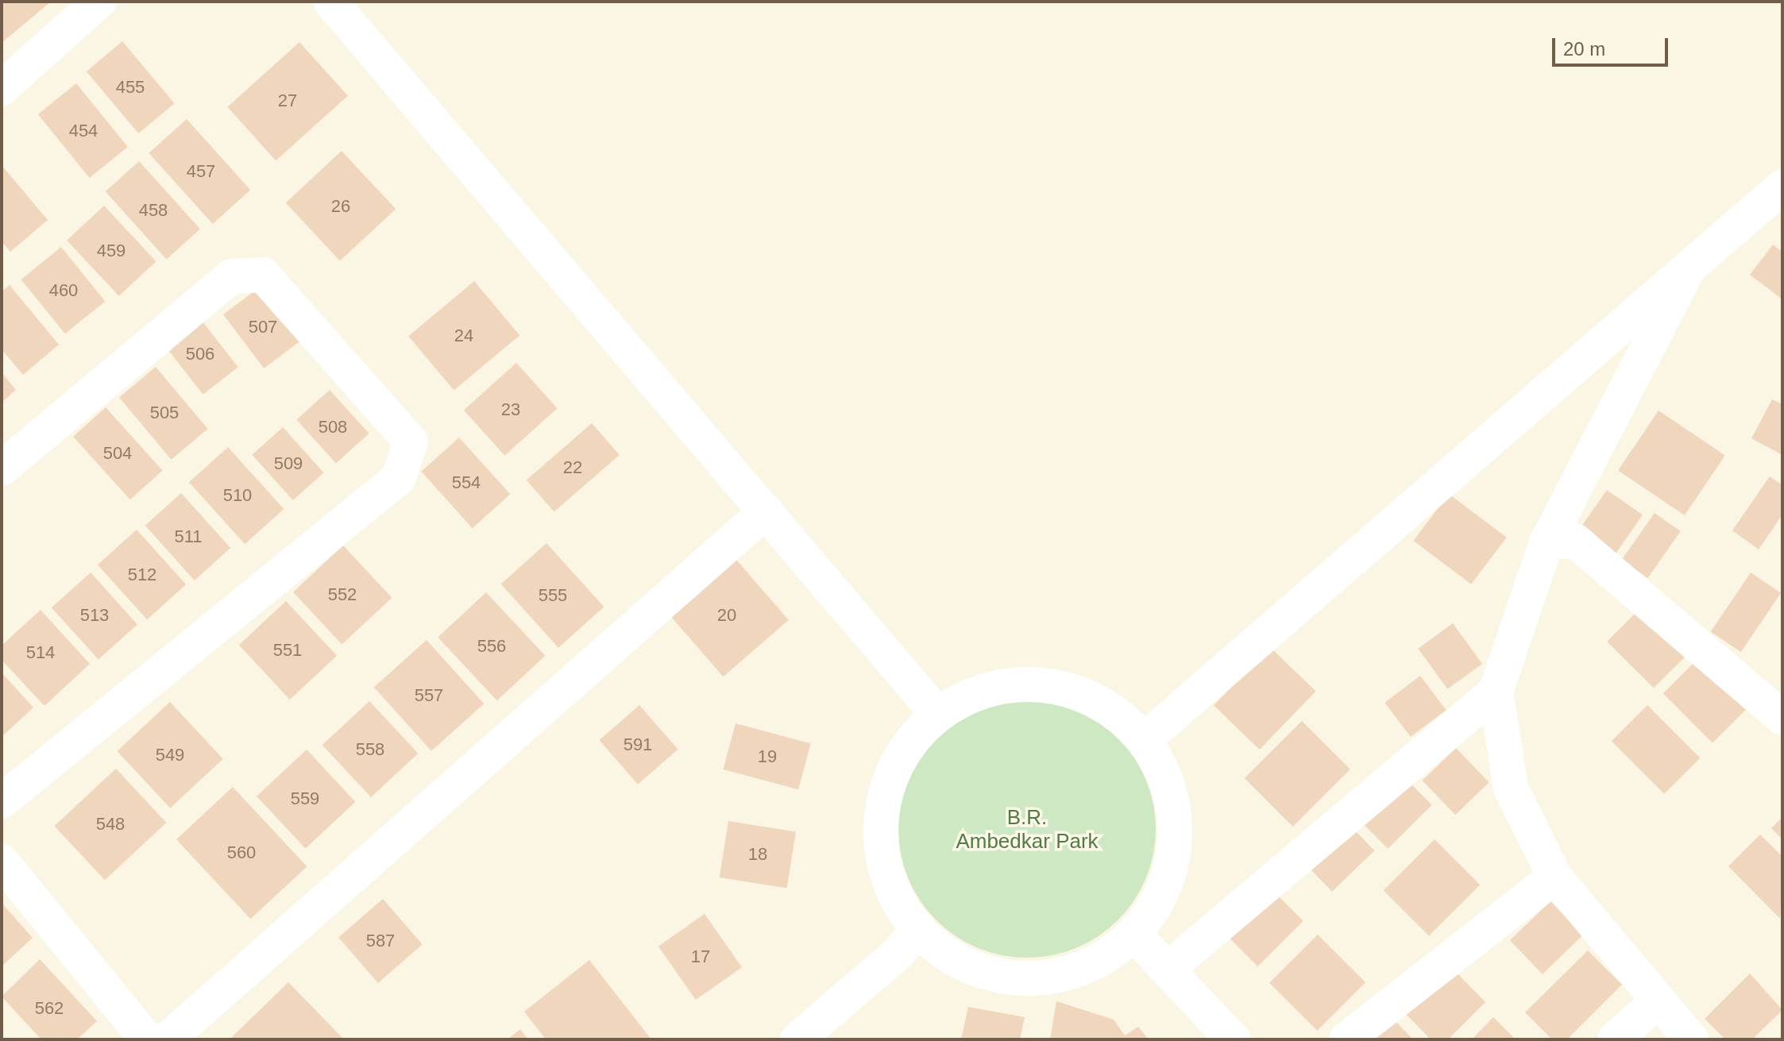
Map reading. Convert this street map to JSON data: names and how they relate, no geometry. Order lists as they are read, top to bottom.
{
  "parks": ["B.R. Ambedkar Park"],
  "house_numbers": [
    "455",
    "27",
    "454",
    "457",
    "26",
    "458",
    "459",
    "460",
    "507",
    "24",
    "506",
    "23",
    "505",
    "508",
    "504",
    "509",
    "22",
    "554",
    "510",
    "511",
    "512",
    "552",
    "555",
    "513",
    "20",
    "556",
    "551",
    "514",
    "557",
    "591",
    "558",
    "549",
    "19",
    "559",
    "548",
    "560",
    "18",
    "587",
    "17",
    "562"
  ],
  "scale_bar": "20 m"
}
